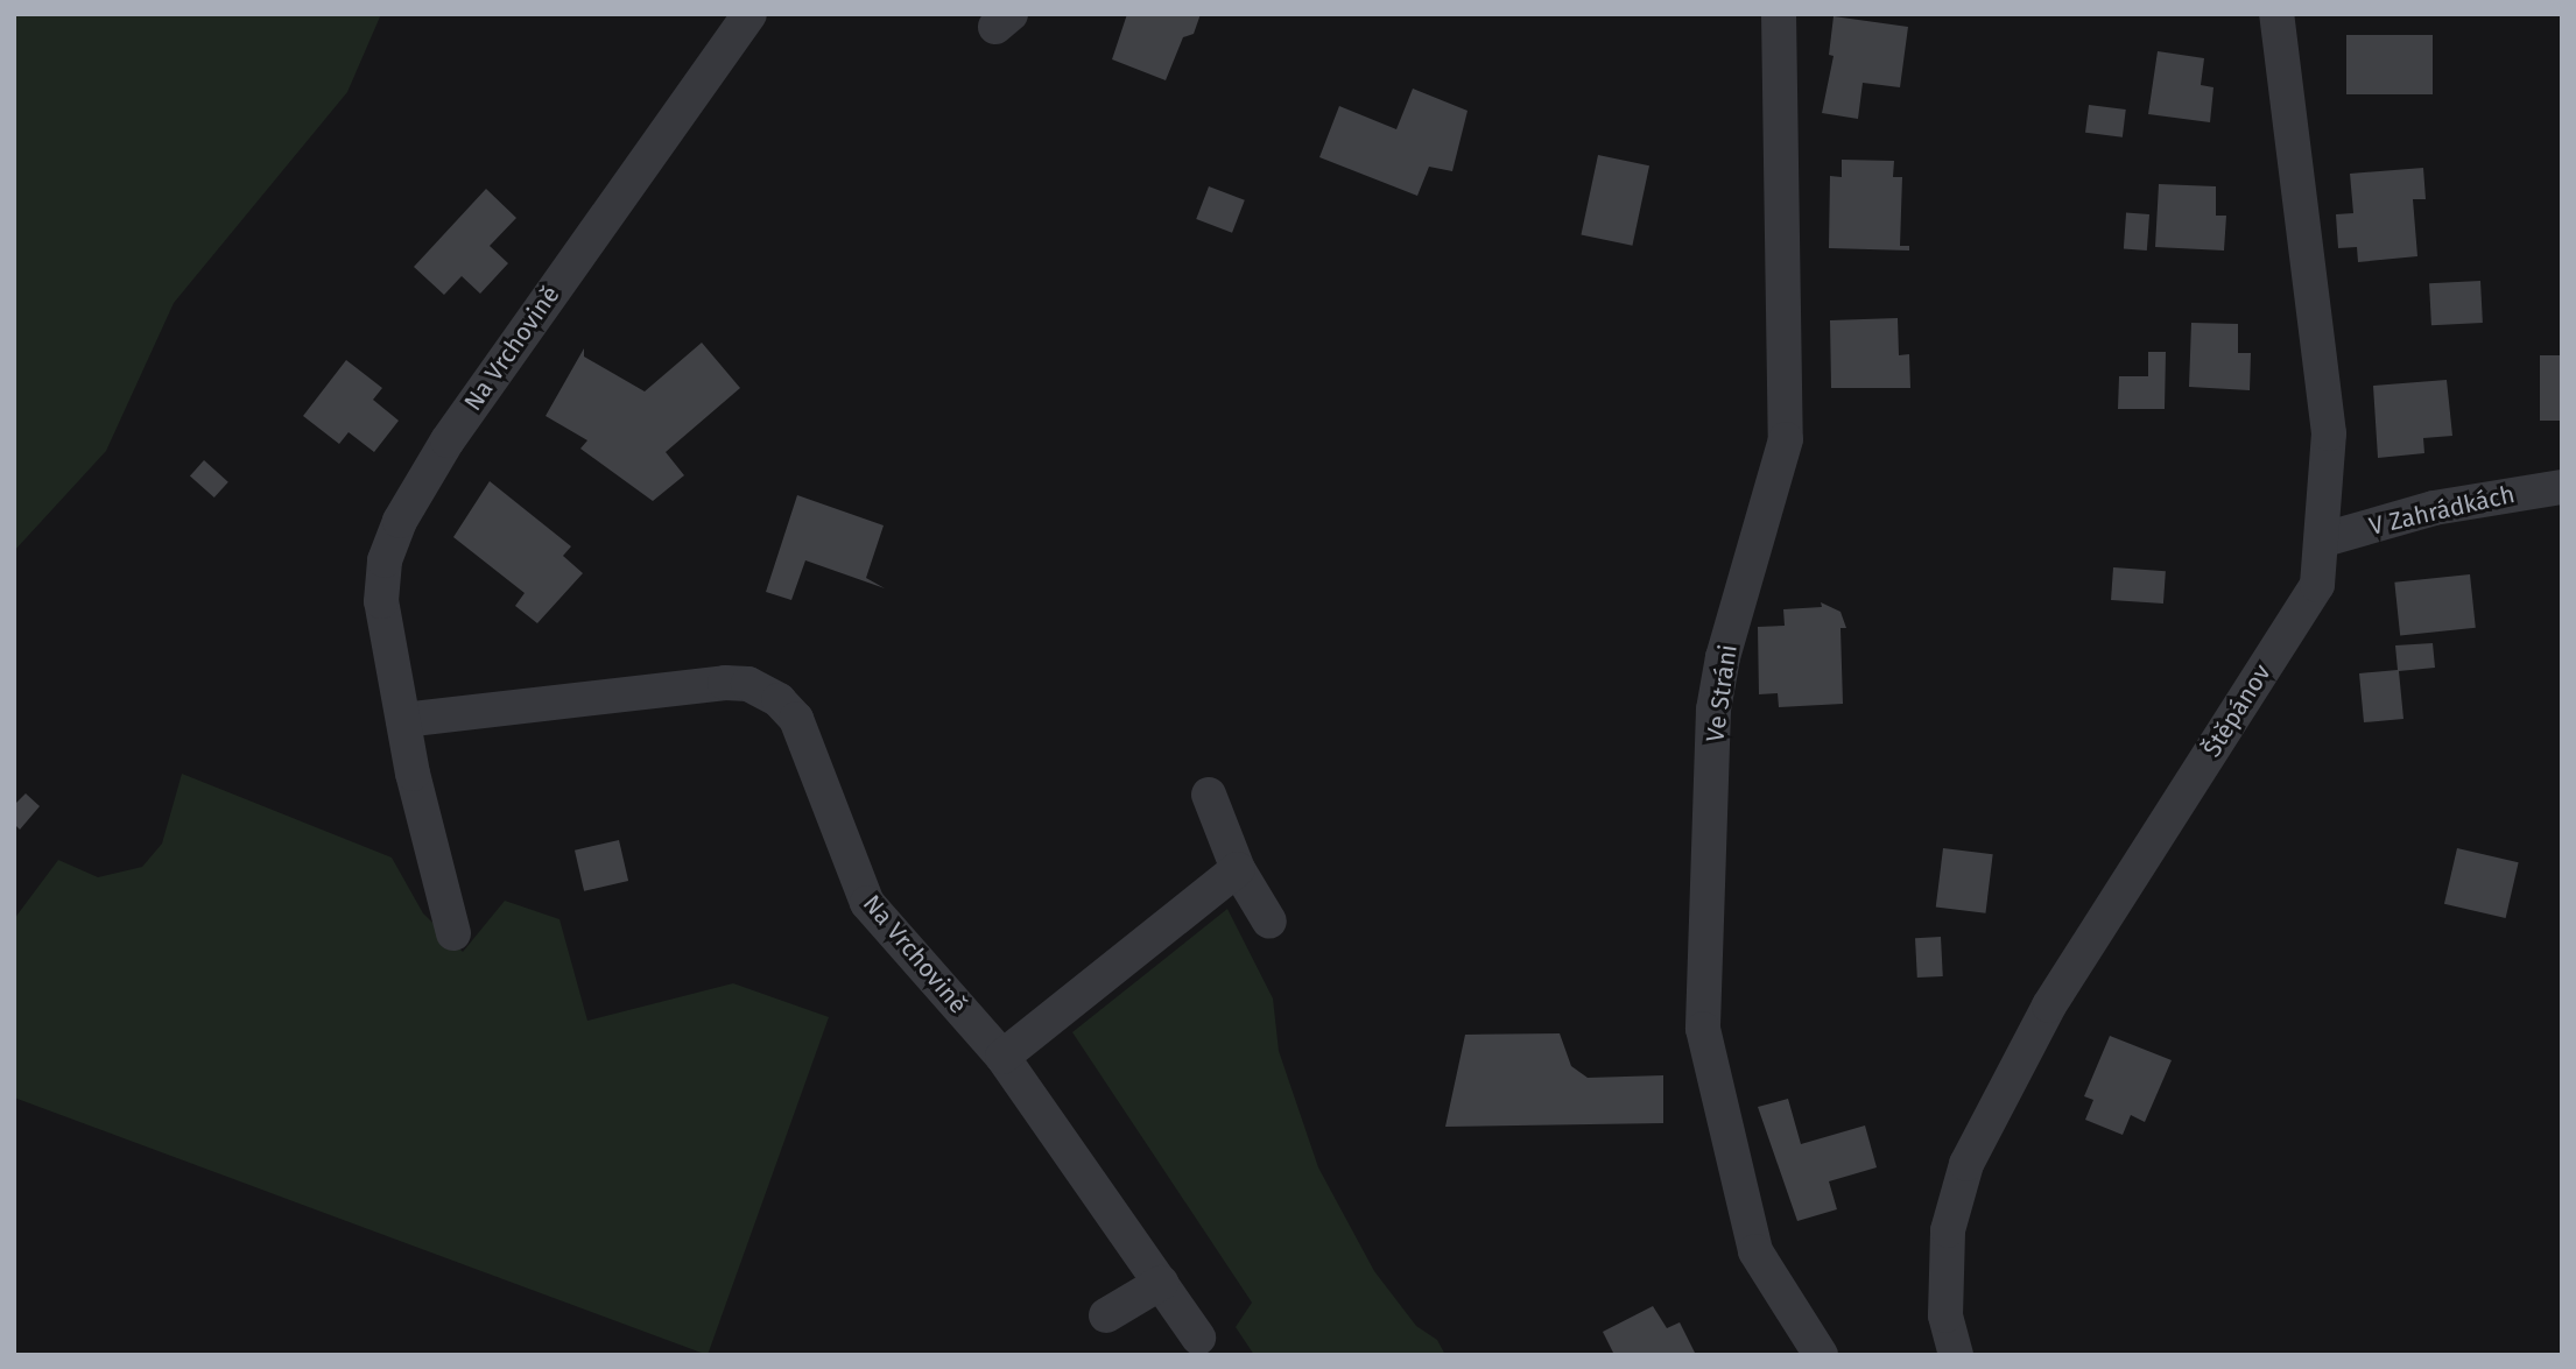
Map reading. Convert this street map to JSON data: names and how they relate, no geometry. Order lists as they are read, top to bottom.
{
  "streets": {
    "street": [
      "Na Vrchovině",
      "V Zahrádkách",
      "Ve Stráni",
      "Štěpánov"
    ]
  },
  "crossings": [
    ["V Zahrádkách", "Štěpánov"]
  ]
}
